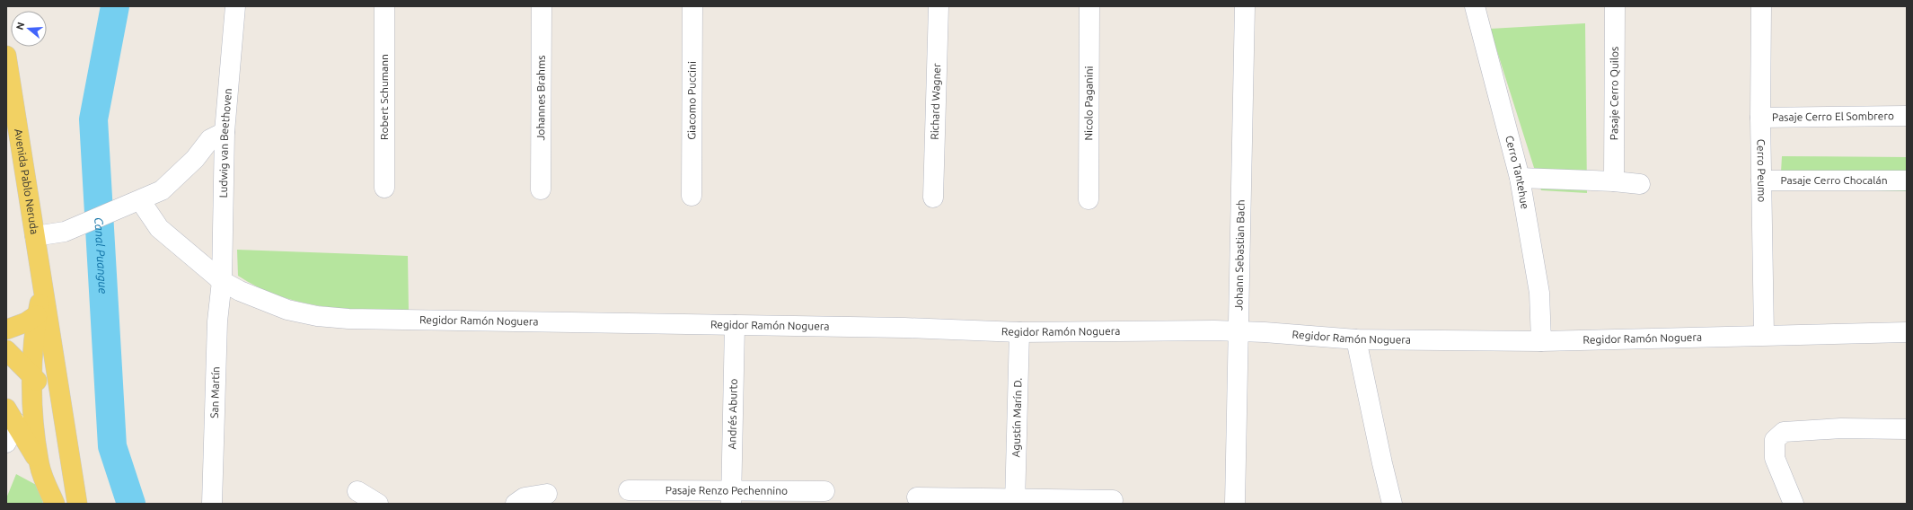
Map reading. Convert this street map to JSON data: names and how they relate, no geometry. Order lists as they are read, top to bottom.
{
  "streets": {
    "main road": ["Avenida Pablo Neruda"],
    "street": [
      "Pasaje Cerro Quilos",
      "Robert Schumann",
      "Johannes Brahms",
      "Giacomo Puccini",
      "Richard Wagner",
      "Nicolo Paganini",
      "Pasaje Cerro El Sombrero",
      "Ludwig van Beethoven",
      "Cerro Peumo",
      "Cerro Tantehue",
      "Pasaje Cerro Chocalán",
      "Johann Sebastian Bach",
      "Regidor Ramón Noguera",
      "San Martín",
      "Andrés Aburto",
      "Agustín Marín D.",
      "Pasaje Renzo Pechennino"
    ]
  },
  "crossings": [
    ["Pasaje Cerro El Sombrero", "Cerro Peumo"],
    ["Ludwig van Beethoven", "Regidor Ramón Noguera"],
    ["Ludwig van Beethoven", "San Martín"],
    ["Cerro Peumo", "Pasaje Cerro Chocalán"],
    ["Cerro Peumo", "Regidor Ramón Noguera"],
    ["Cerro Tantehue", "Regidor Ramón Noguera"],
    ["Johann Sebastian Bach", "Regidor Ramón Noguera"],
    ["Regidor Ramón Noguera", "San Martín"],
    ["Regidor Ramón Noguera", "Andrés Aburto"],
    ["Regidor Ramón Noguera", "Agustín Marín D."],
    ["Andrés Aburto", "Pasaje Renzo Pechennino"]
  ],
  "water": ["Canal Puangue"],
  "north": "left"
}
